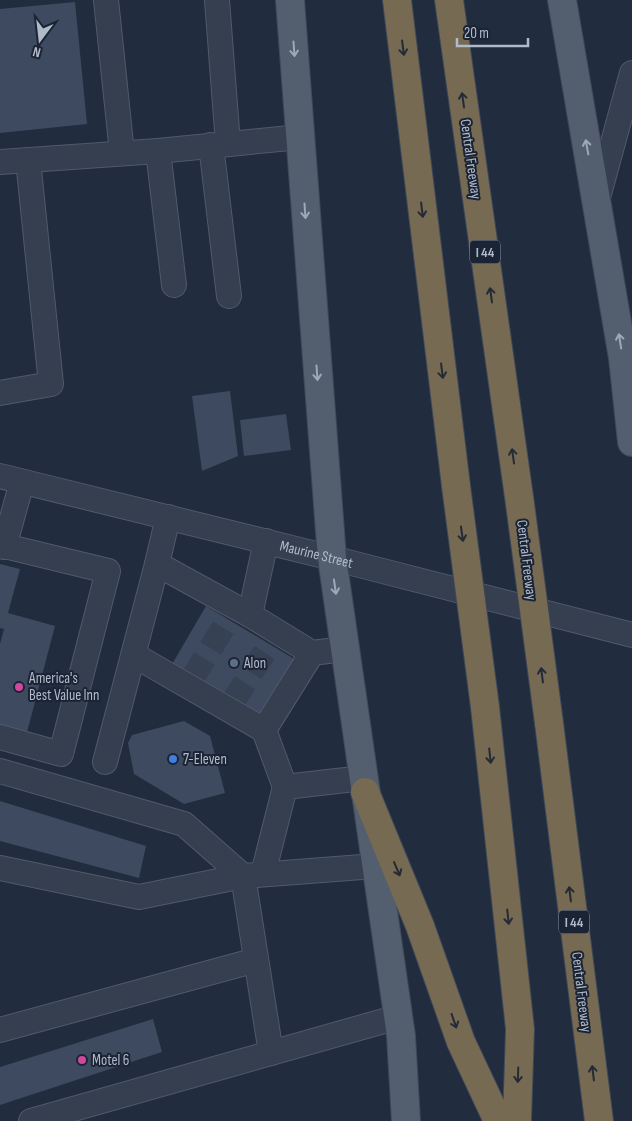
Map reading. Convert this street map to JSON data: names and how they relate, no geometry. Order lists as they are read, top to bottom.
{
  "streets": {
    "highway": ["Central Freeway", "I 44"],
    "street": ["Maurine Street"]
  },
  "places": [
    "Alon",
    "America's Best Value Inn",
    "7-Eleven",
    "Motel 6"
  ],
  "scale_bar": "20 m",
  "north": "bottom"
}
